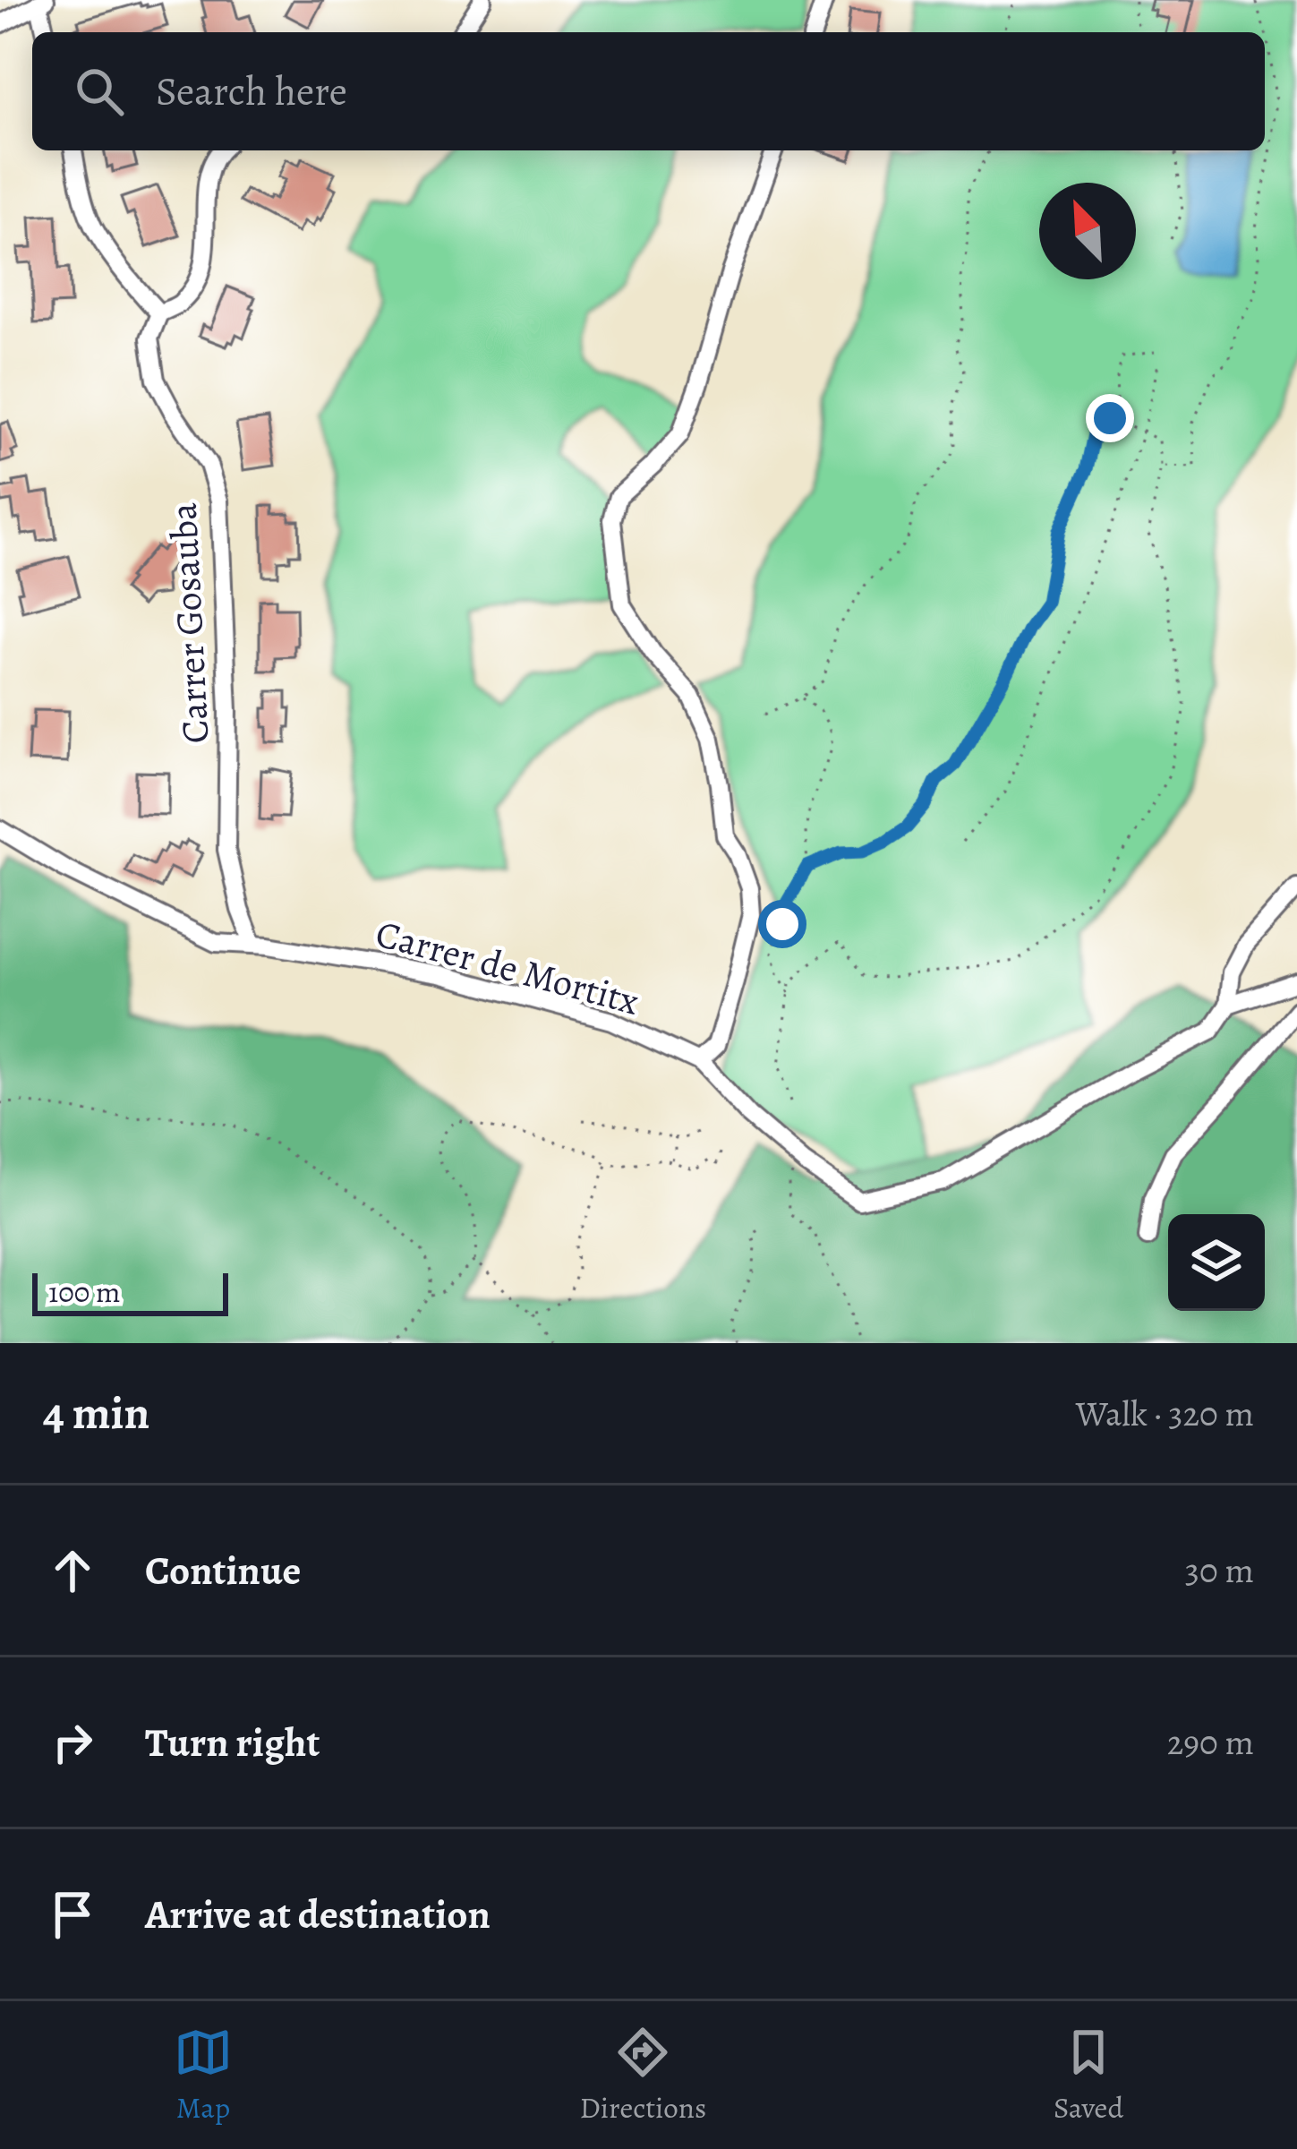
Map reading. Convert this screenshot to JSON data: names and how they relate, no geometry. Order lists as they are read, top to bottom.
{
  "streets": {
    "street": ["Carrer Gosauba", "Carrer de Mortitx"]
  },
  "crossings": [
    ["Carrer Gosauba", "Carrer de Mortitx"]
  ],
  "scale_bar": "100 m",
  "north": "top left",
  "page": {
    "search": "Search here",
    "scale": "100 m",
    "heading": ["4 min", "Walk · 320 m"],
    "list": [
      ["Continue", "30 m"],
      ["Turn right", "290 m"],
      "Arrive at destination"
    ],
    "nav": ["Map", "Directions", "Saved"]
  }
}
